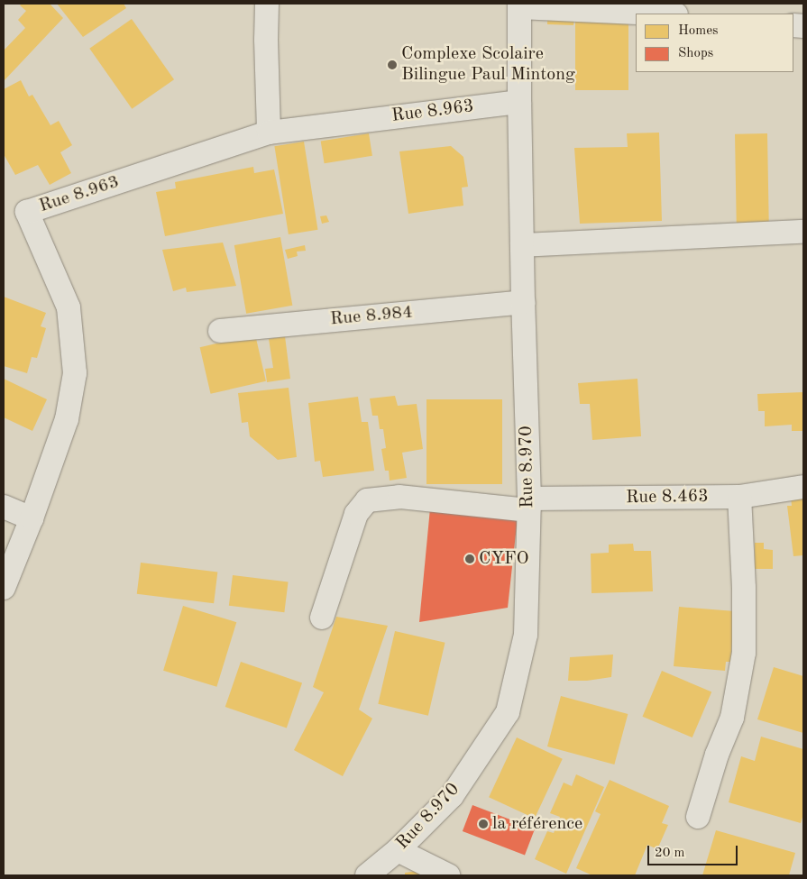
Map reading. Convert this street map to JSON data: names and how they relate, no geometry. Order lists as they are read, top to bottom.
{
  "streets": {
    "street": [
      "Rue 8.963",
      "Rue 8.984",
      "Rue 8.970",
      "Rue 8.463"
    ]
  },
  "crossings": [
    ["Rue 8.963", "Rue 8.970"],
    ["Rue 8.984", "Rue 8.970"],
    ["Rue 8.970", "Rue 8.463"]
  ],
  "places": ["Complexe Scolaire Bilingue Paul Mintong", "CYFO", "la référence"],
  "legend": ["Homes", "Shops"],
  "scale_bar": "20 m"
}
